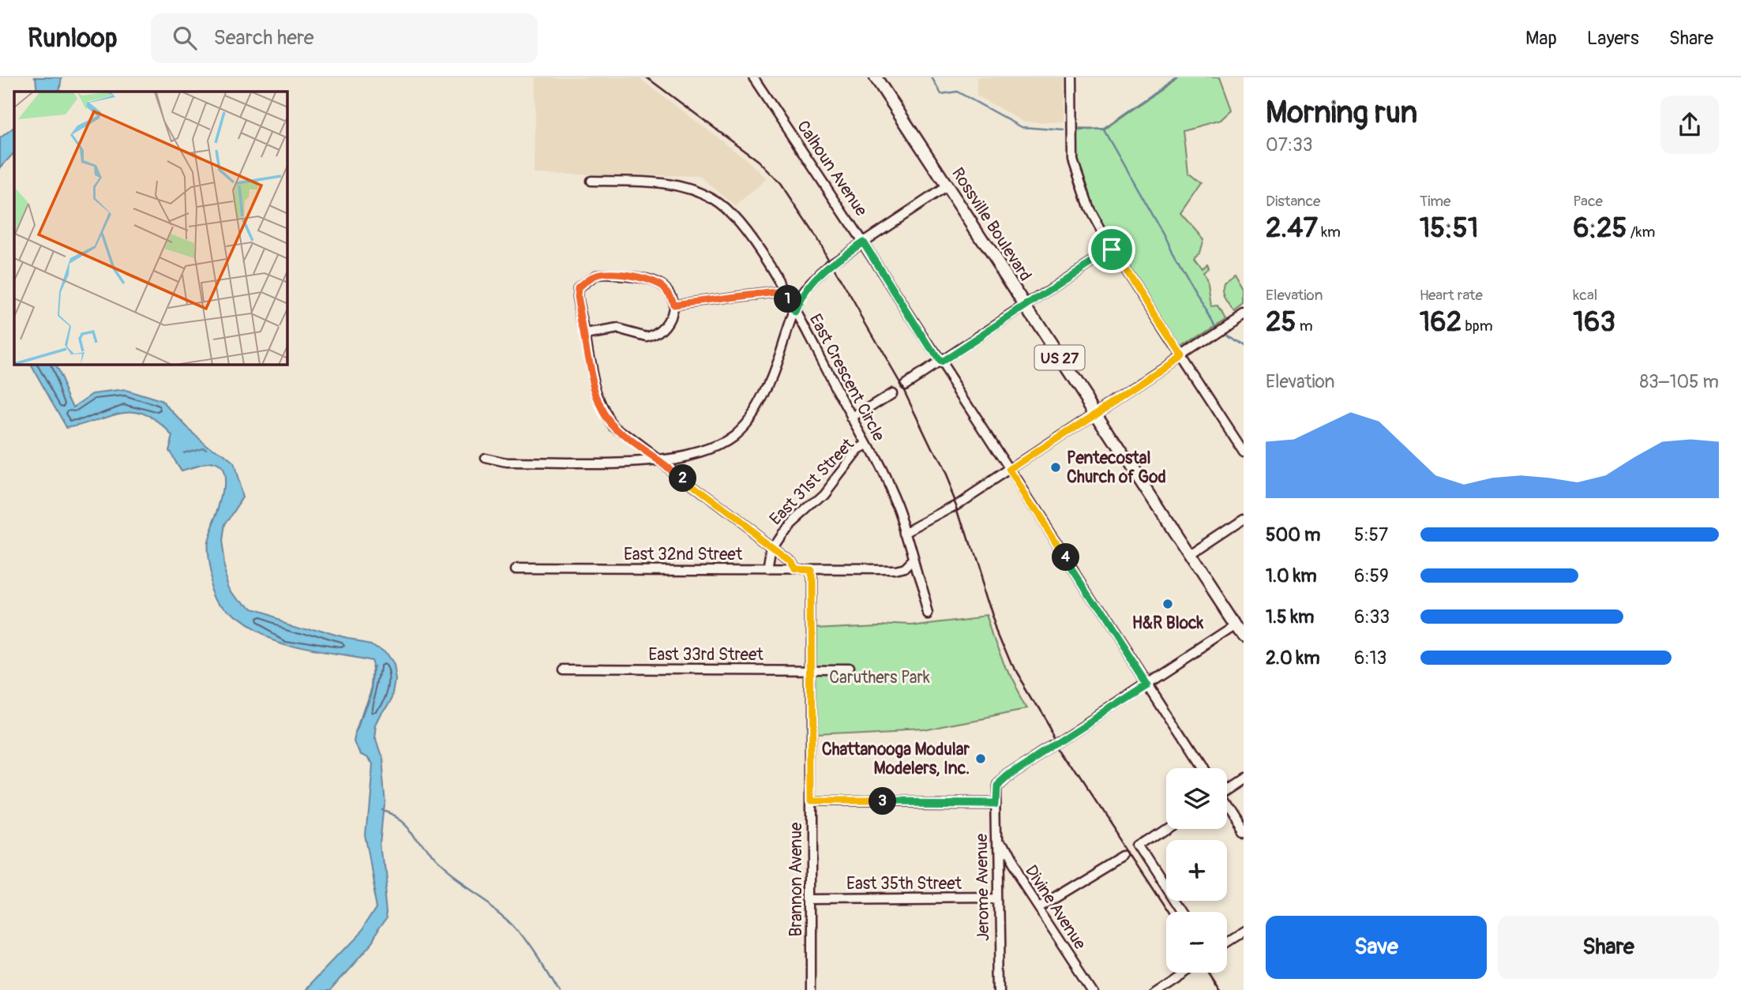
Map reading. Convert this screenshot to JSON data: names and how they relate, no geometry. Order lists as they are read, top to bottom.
{
  "streets": {
    "highway": ["Rossville Boulevard", "US 27"],
    "street": [
      "Calhoun Avenue",
      "East Crescent Circle",
      "East 31st Street",
      "East 32nd Street",
      "East 33rd Street",
      "Brannon Avenue",
      "East 35th Street",
      "Jerome Avenue",
      "Divine Avenue"
    ]
  },
  "crossings": [
    ["Calhoun Avenue", "Jerome Avenue"],
    ["East Crescent Circle", "East 31st Street"],
    ["East Crescent Circle", "East 32nd Street"],
    ["East 31st Street", "East 32nd Street"],
    ["East 32nd Street", "Brannon Avenue"],
    ["East 33rd Street", "Brannon Avenue"],
    ["Brannon Avenue", "East 35th Street"],
    ["East 35th Street", "Jerome Avenue"],
    ["Jerome Avenue", "Divine Avenue"]
  ],
  "parks": ["Caruthers Park"],
  "places": ["Pentecostal Church of God", "H&R Block", "Chattanooga Modular Modelers, Inc."],
  "page": {
    "header": "Runloop",
    "search": "Search here",
    "nav": ["Map", "Layers", "Share"],
    "heading": ["Morning run", "07:33"],
    "stats": [
      ["Distance", "2.47 km"],
      ["Time", "15:51"],
      ["Pace", "6:25 /km"],
      ["Elevation", "25 m"],
      ["Heart rate", "162 bpm"],
      ["kcal", "163"]
    ],
    "pins": [
      "1",
      "2",
      "4",
      "3"
    ],
    "chart": ["Elevation", "83–105 m"],
    "list": [
      {
        "name": "500 m",
        "note": "5:57"
      },
      {
        "name": "1.0 km",
        "note": "6:59"
      },
      {
        "name": "1.5 km",
        "note": "6:33"
      },
      {
        "name": "2.0 km",
        "note": "6:13"
      }
    ],
    "map_buttons": ["+", "−"],
    "buttons": ["Save", "Share"]
  }
}
